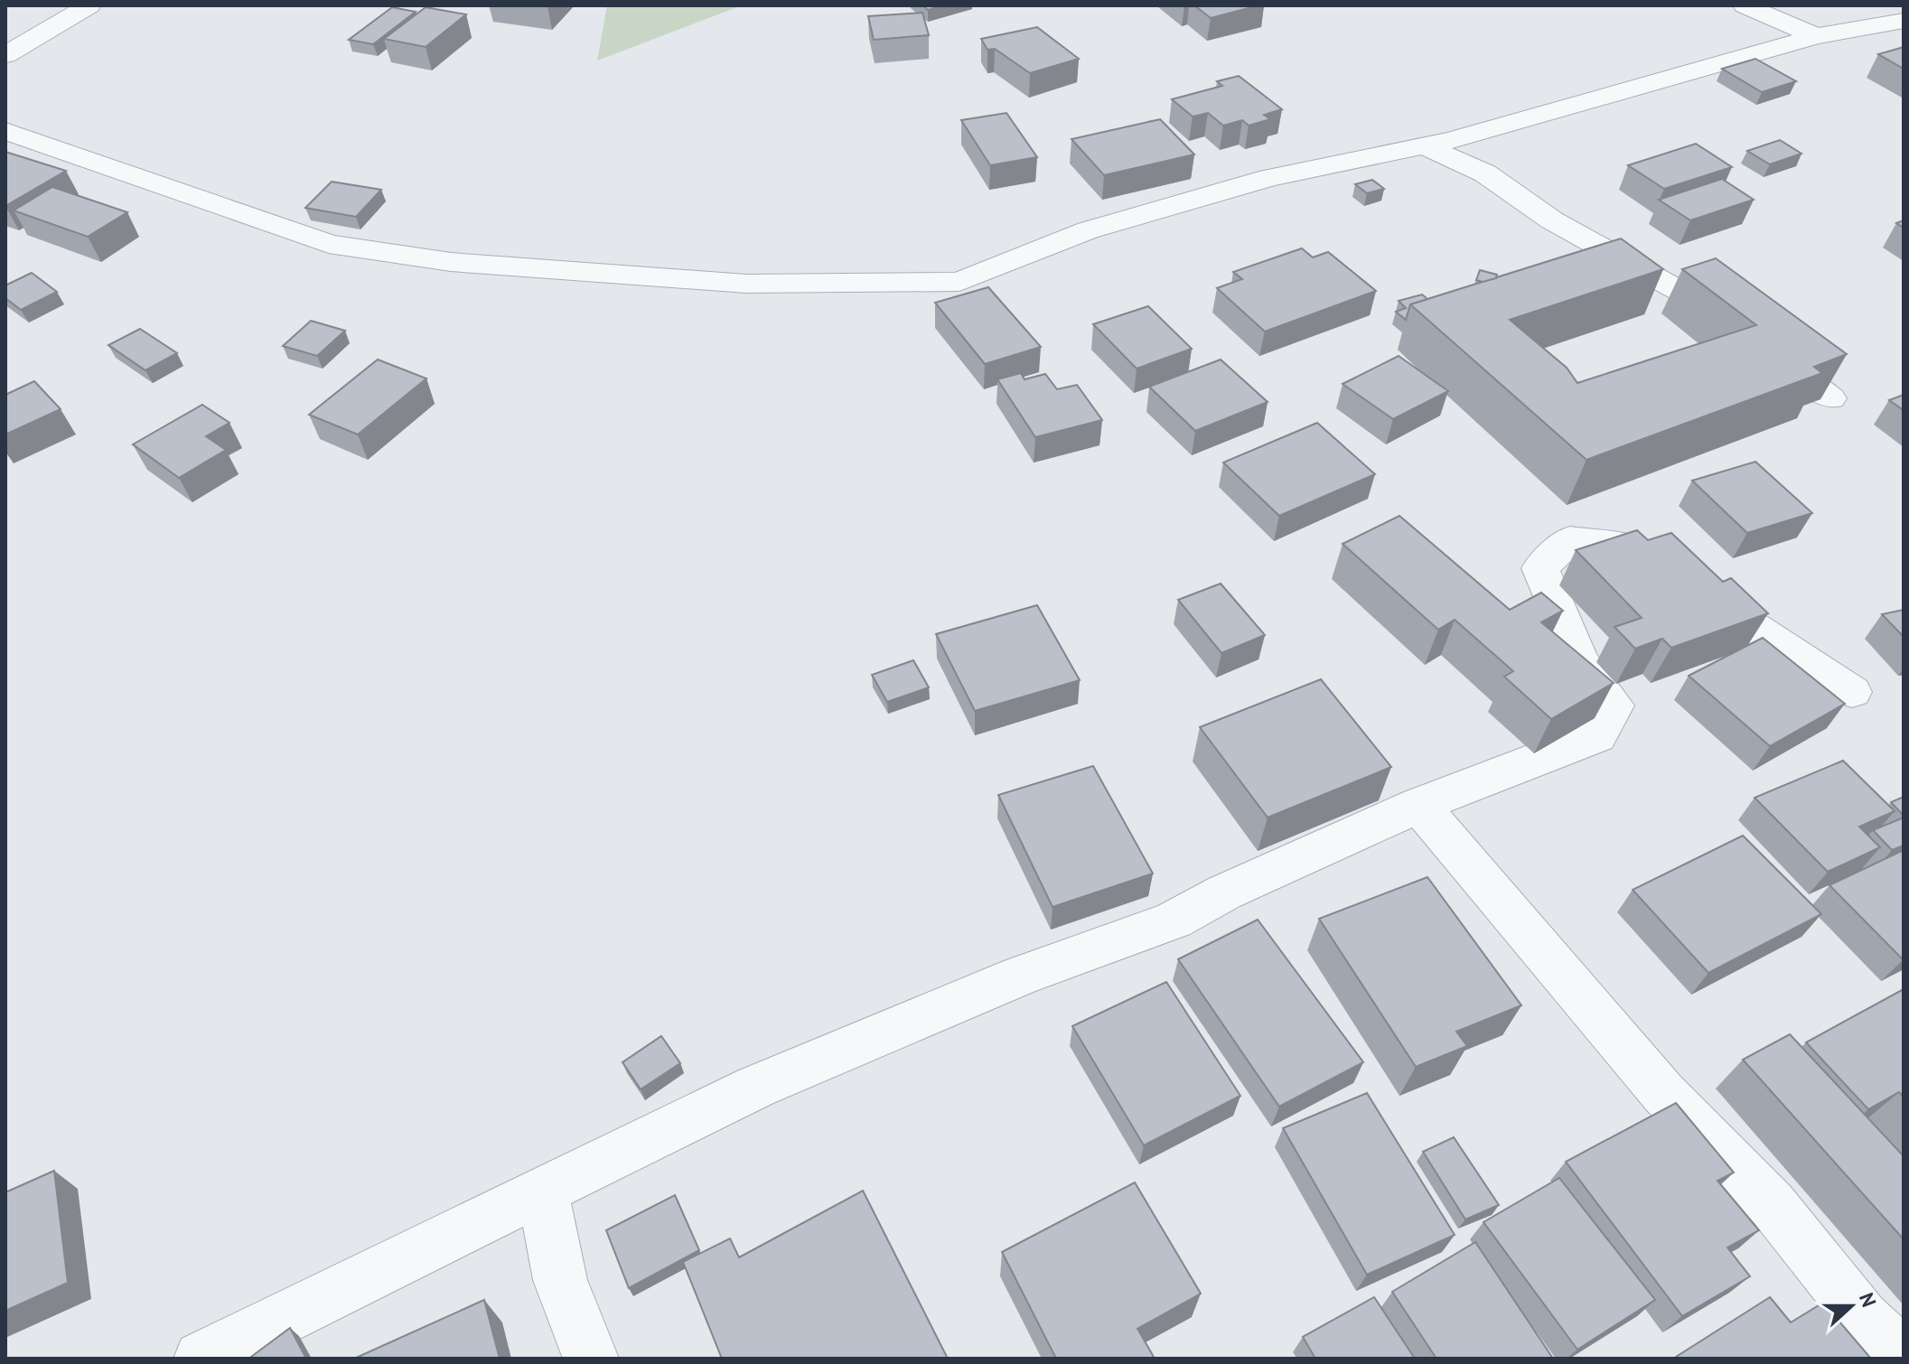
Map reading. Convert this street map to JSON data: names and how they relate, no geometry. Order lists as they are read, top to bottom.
{
  "north": "right"
}
